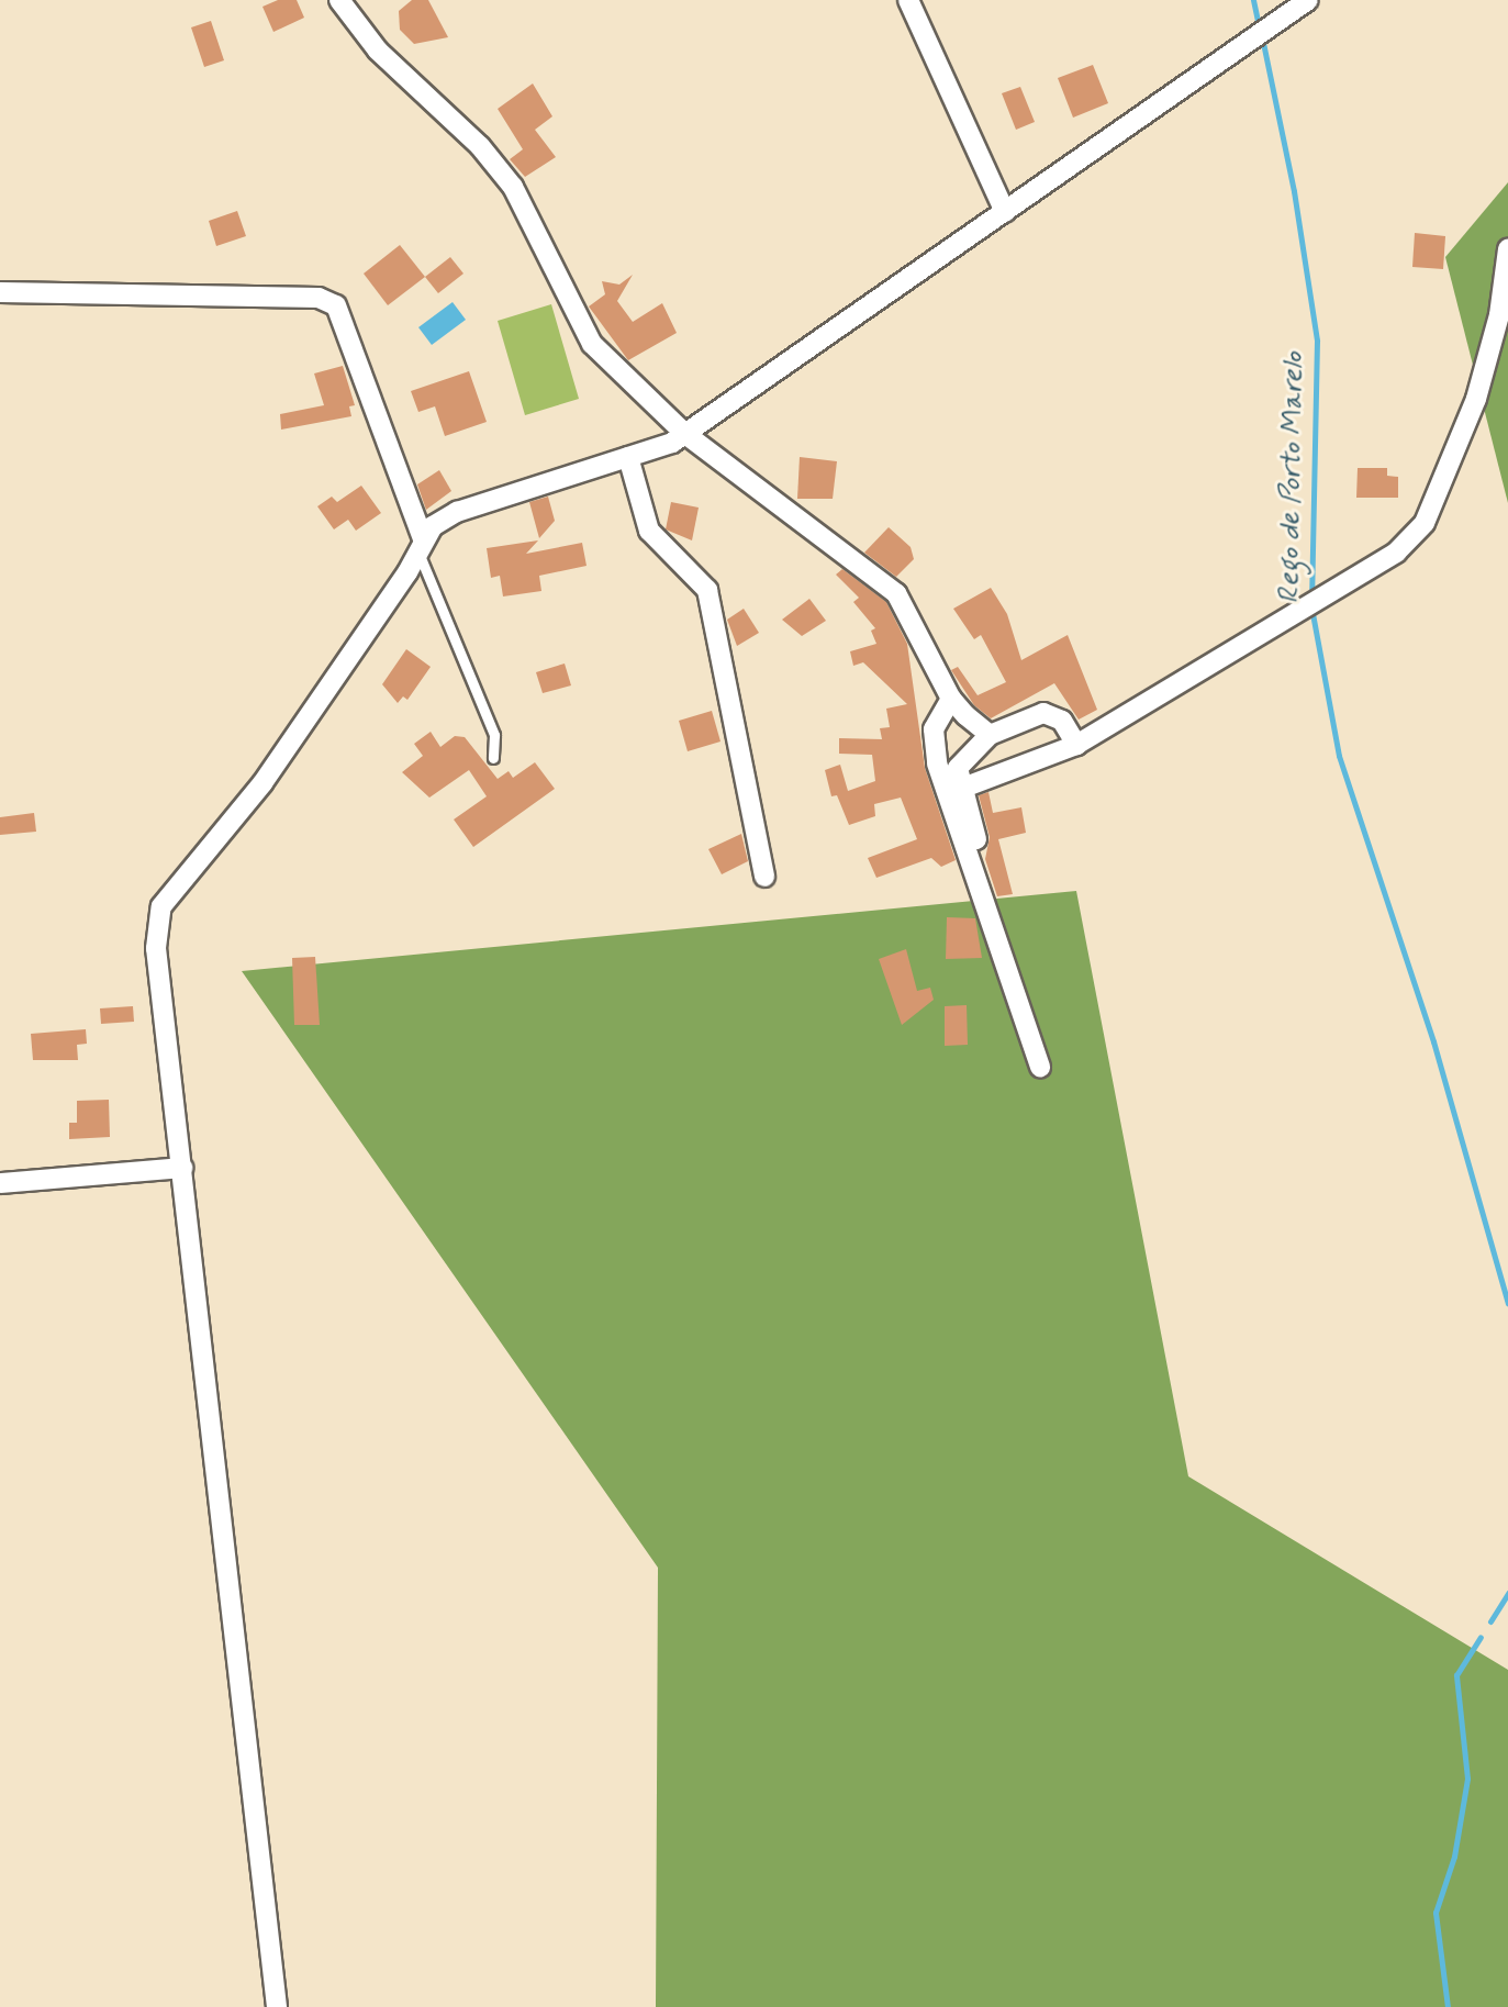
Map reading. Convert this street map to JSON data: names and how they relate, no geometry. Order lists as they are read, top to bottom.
{
  "water": ["Rego de Porto Marelo"]
}
